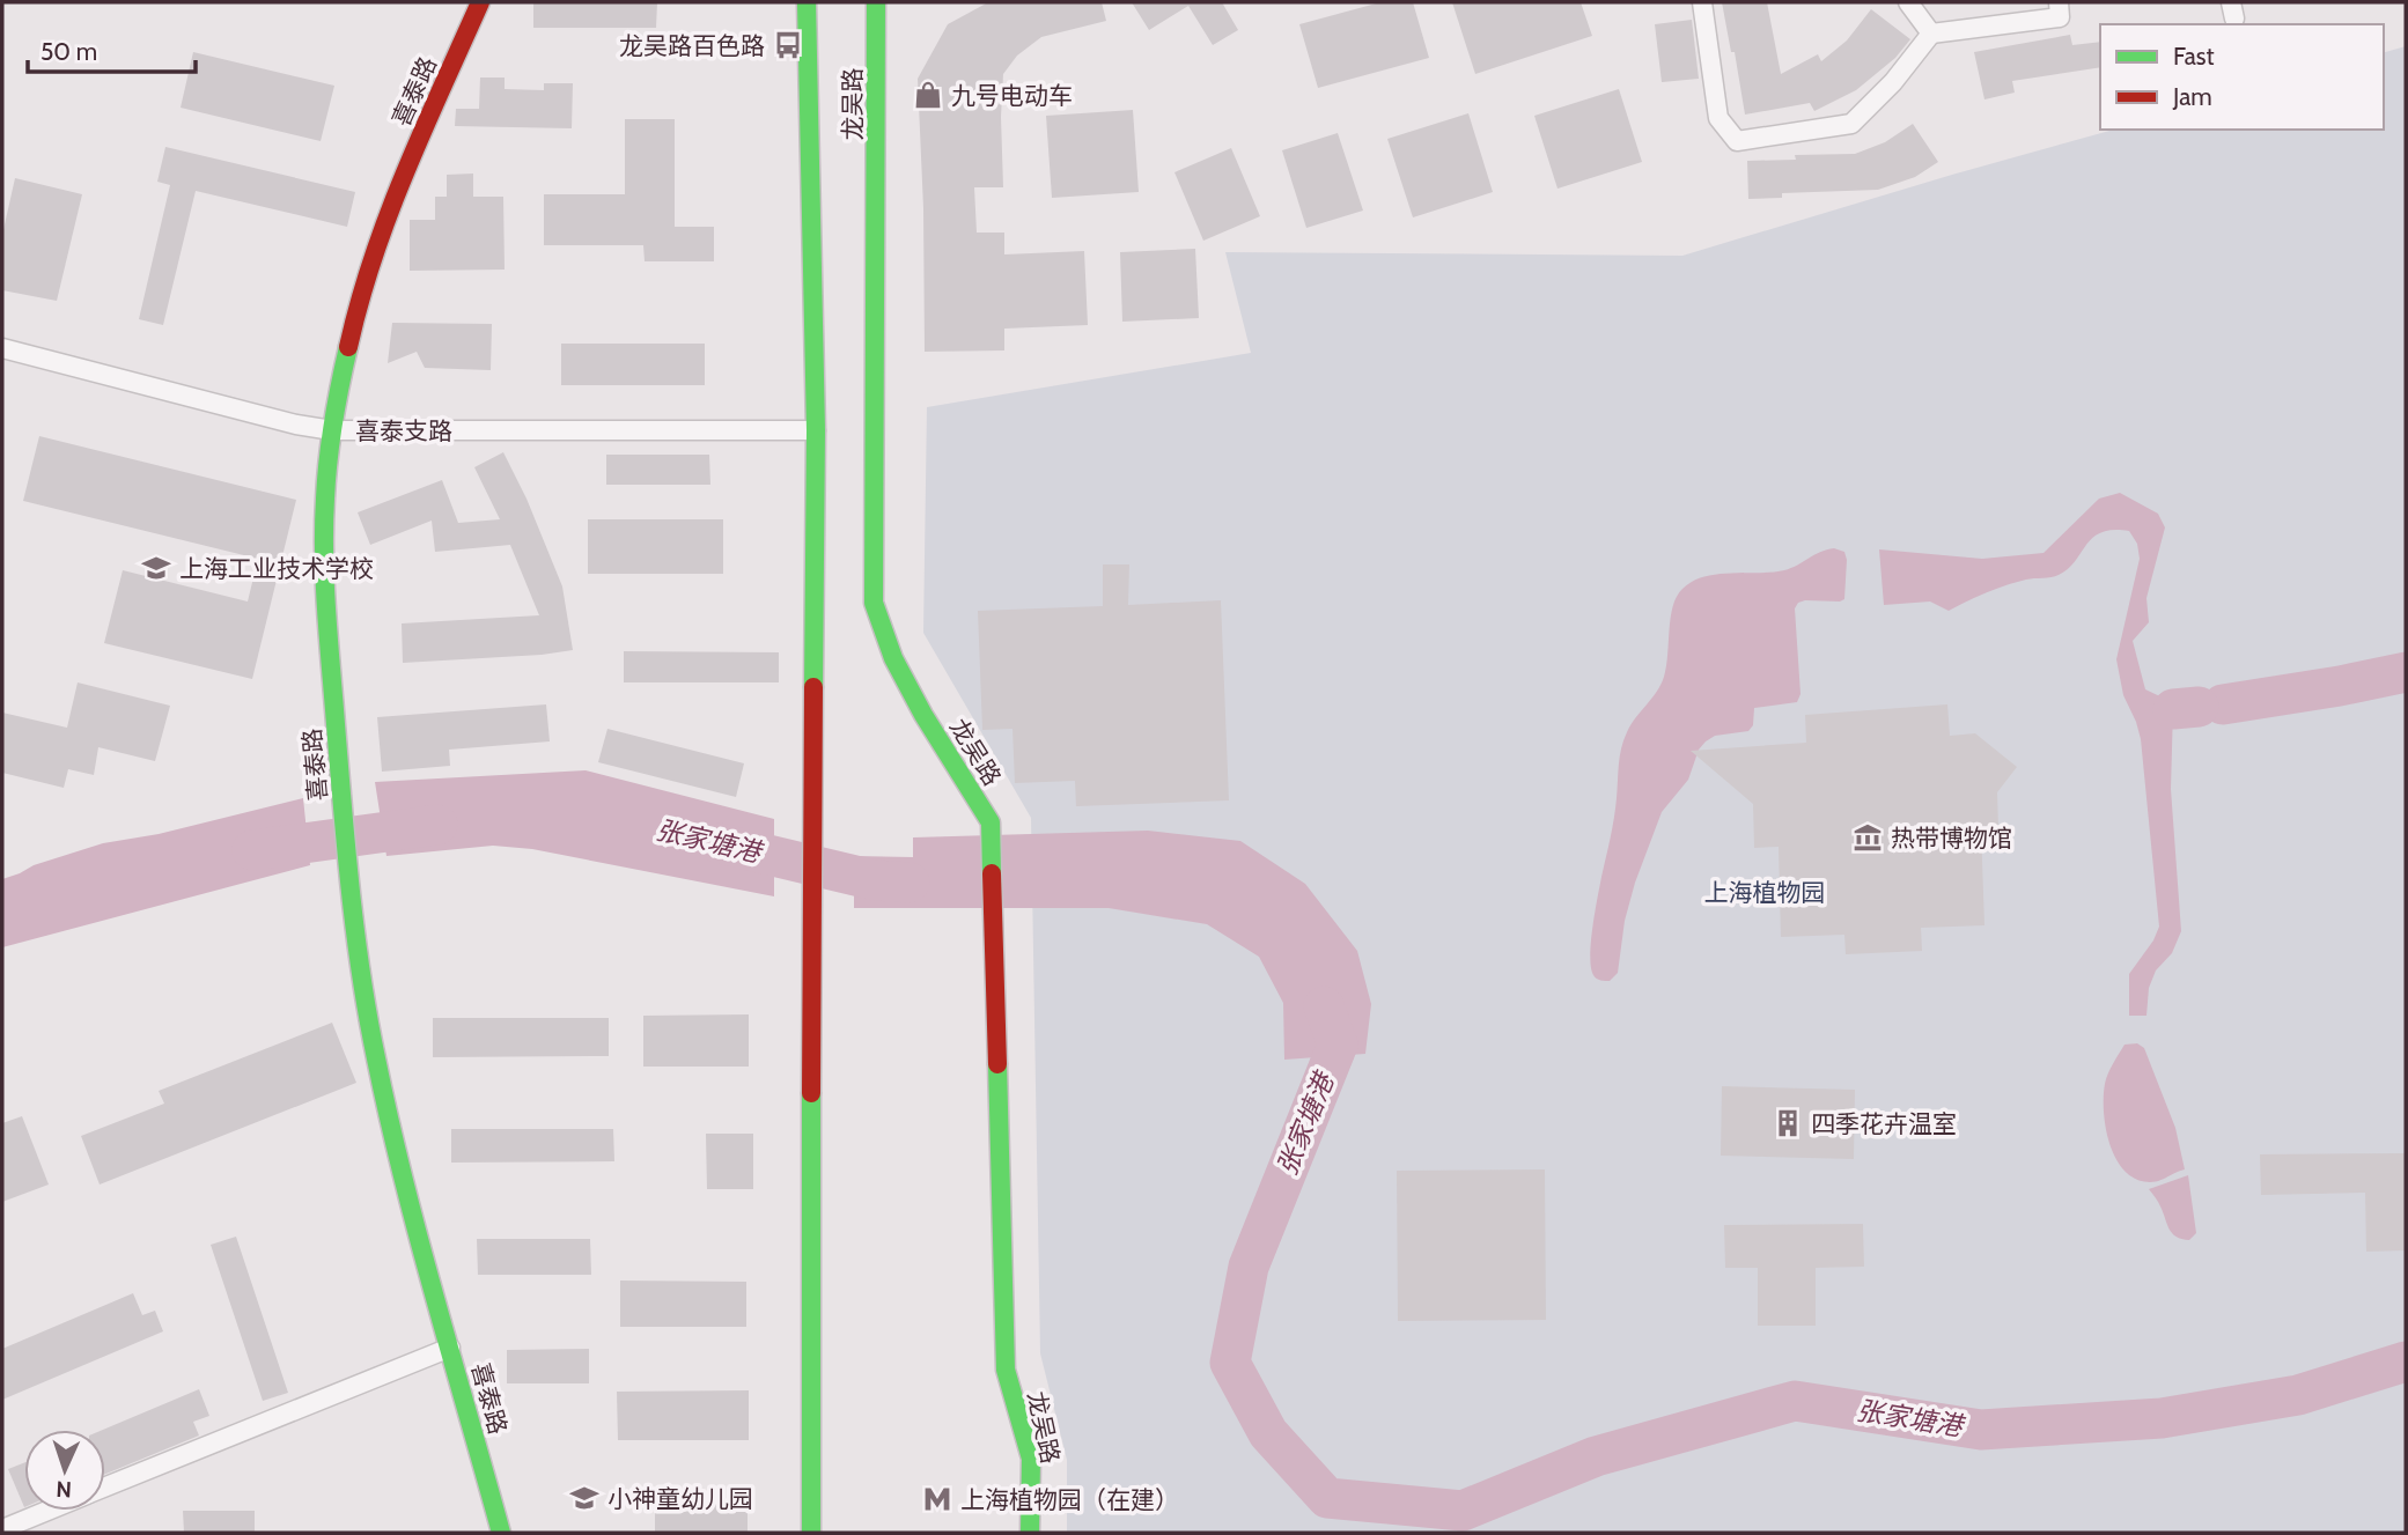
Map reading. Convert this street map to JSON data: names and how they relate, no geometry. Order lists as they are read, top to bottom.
{
  "streets": {
    "main road": ["喜泰路", "龙吴路"],
    "street": ["喜泰支路"]
  },
  "crossings": [
    ["喜泰路", "喜泰支路"],
    ["龙吴路", "喜泰支路"]
  ],
  "water": ["张家塘港"],
  "parks": ["上海植物园"],
  "places": {
    "bus stop": ["龙吴路百色路"],
    "shop": ["九号电动车"],
    "school or university": ["上海工业技术学校", "小神童幼儿园"],
    "museum": ["热带博物馆"],
    "building": ["四季花卉温室"],
    "metro station": ["上海植物园（在建）"]
  },
  "legend": ["Fast", "Jam"],
  "scale_bar": "50 m",
  "north": "bottom"
}
